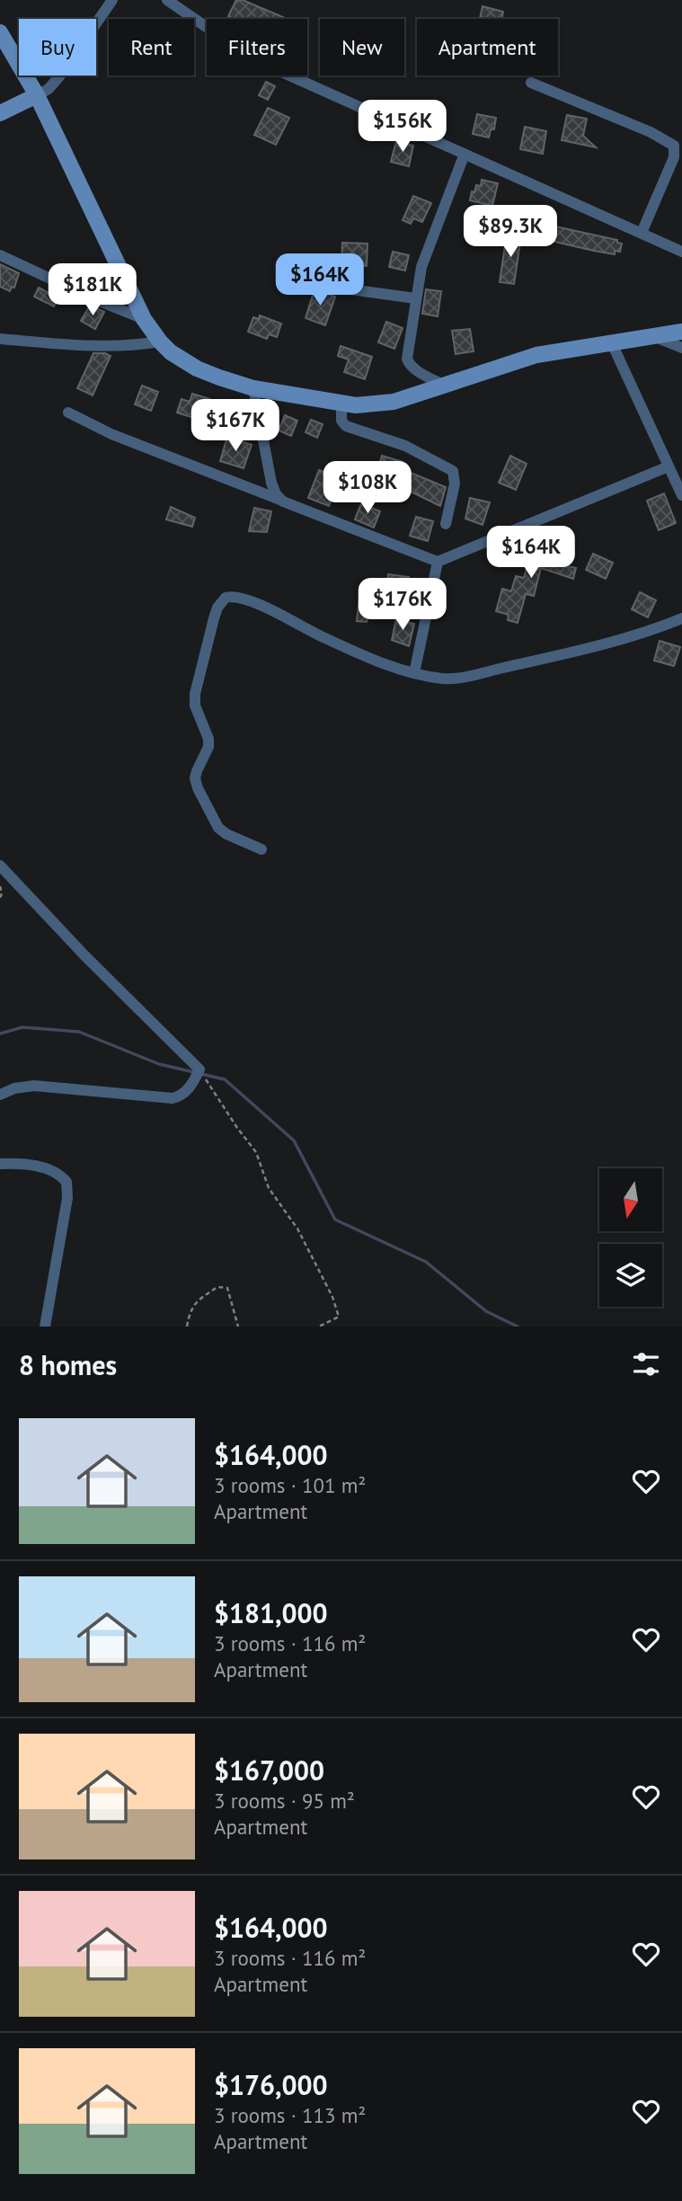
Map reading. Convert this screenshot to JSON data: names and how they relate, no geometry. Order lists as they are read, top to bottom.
{
  "north": "bottom",
  "page": {
    "chip": [
      "Buy",
      "Rent",
      "Filters",
      "New",
      "Apartment"
    ],
    "price": [
      "$156K",
      "$89.3K",
      "$164K",
      "$181K",
      "$167K",
      "$108K",
      "$164K",
      "$176K"
    ],
    "heading": "8 homes",
    "list": [
      {
        "name": "$164,000",
        "note": "3 rooms · 101 m² · Apartment"
      },
      {
        "name": "$181,000",
        "note": "3 rooms · 116 m² · Apartment"
      },
      {
        "name": "$167,000",
        "note": "3 rooms · 95 m² · Apartment"
      },
      {
        "name": "$164,000",
        "note": "3 rooms · 116 m² · Apartment"
      },
      {
        "name": "$176,000",
        "note": "3 rooms · 113 m² · Apartment"
      }
    ]
  }
}
